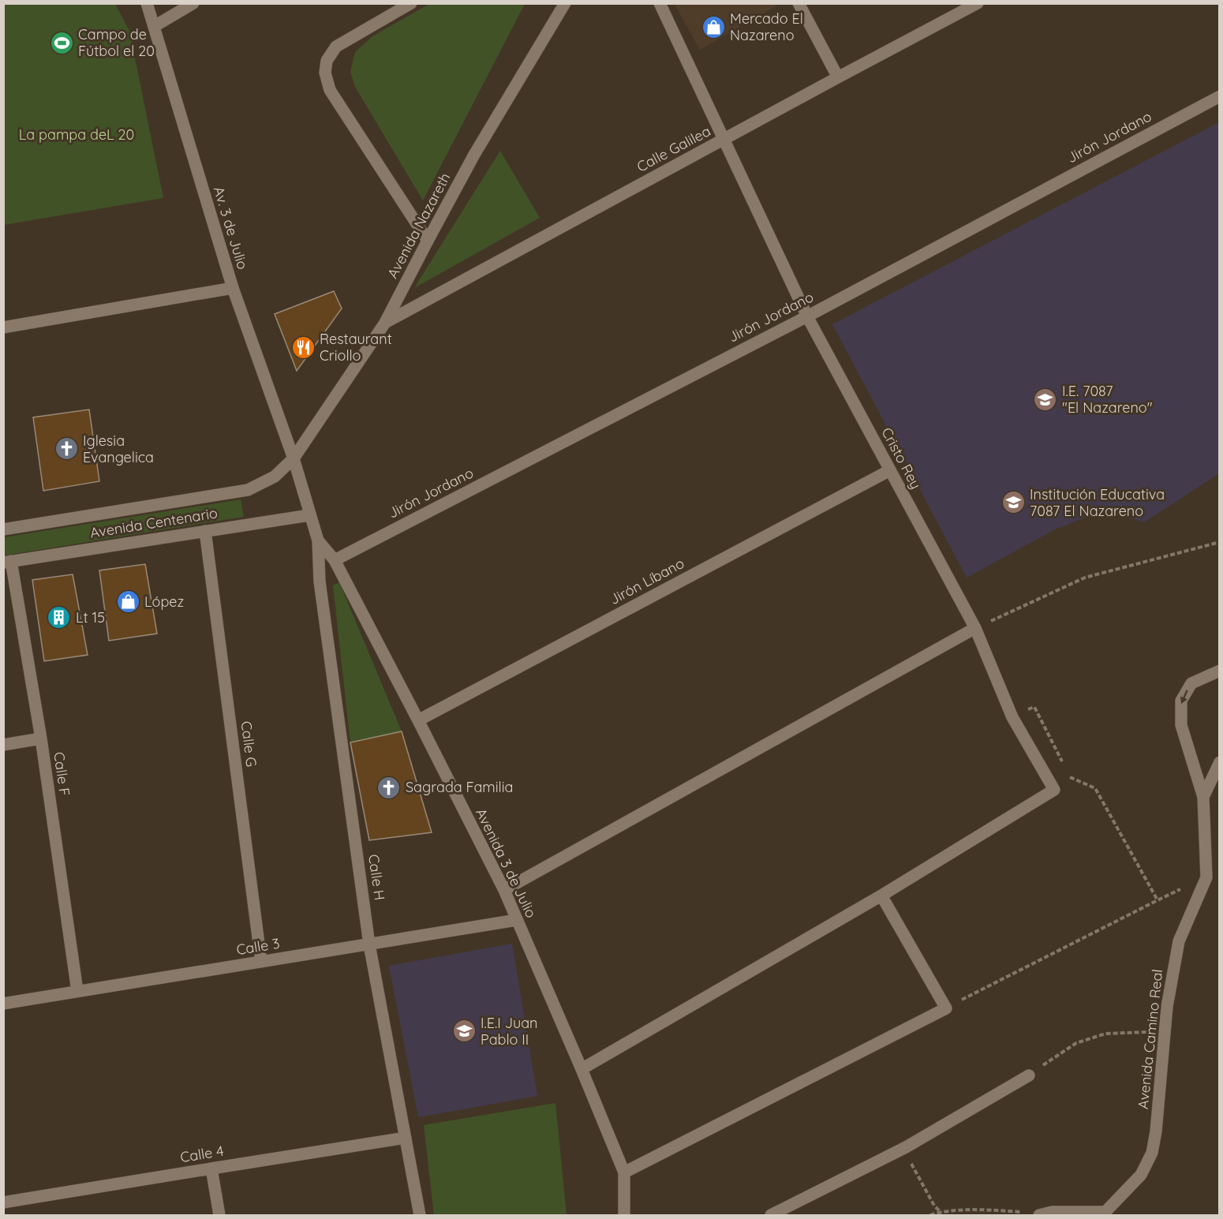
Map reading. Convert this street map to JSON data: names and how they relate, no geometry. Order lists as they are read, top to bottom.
{
  "streets": {
    "street": [
      "Jirón Jordano",
      "Calle Galilea",
      "Avenida Nazareth",
      "Av. 3 de Julio",
      "Cristo Rey",
      "Avenida Centenario",
      "Jirón Líbano",
      "Calle G",
      "Calle F",
      "Avenida 3 de Julio",
      "Calle H",
      "Calle 3",
      "Avenida Camino Real",
      "Calle 4"
    ]
  },
  "crossings": [
    ["Jirón Jordano", "Cristo Rey"],
    ["Jirón Jordano", "Avenida 3 de Julio"],
    ["Calle Galilea", "Avenida Nazareth"],
    ["Calle Galilea", "Cristo Rey"],
    ["Avenida Nazareth", "Av. 3 de Julio"],
    ["Avenida Nazareth", "Avenida Centenario"],
    ["Avenida Nazareth", "Avenida 3 de Julio"],
    ["Av. 3 de Julio", "Avenida Centenario"],
    ["Av. 3 de Julio", "Avenida 3 de Julio"],
    ["Cristo Rey", "Jirón Líbano"],
    ["Avenida Centenario", "Calle G"],
    ["Avenida Centenario", "Calle F"],
    ["Avenida Centenario", "Avenida 3 de Julio"],
    ["Jirón Líbano", "Avenida 3 de Julio"],
    ["Calle G", "Calle 3"],
    ["Calle F", "Calle 3"],
    ["Avenida 3 de Julio", "Calle H"],
    ["Avenida 3 de Julio", "Calle 3"],
    ["Calle H", "Calle 3"],
    ["Calle H", "Calle 4"]
  ],
  "parks": ["La pampa deL 20"],
  "places": {
    "shop": ["Mercado El Nazareno", "López"],
    "sports": ["Campo de Fútbol el 20"],
    "restaurant": ["Restaurant Criollo"],
    "school or university": ["I.E. 7087 \"El Nazareno\"", "Institución Educativa 7087 El Nazareno", "I.E.I Juan Pablo II"],
    "church": ["Iglesia Evangelica", "Sagrada Familia"],
    "building": ["Lt 15"]
  }
}
